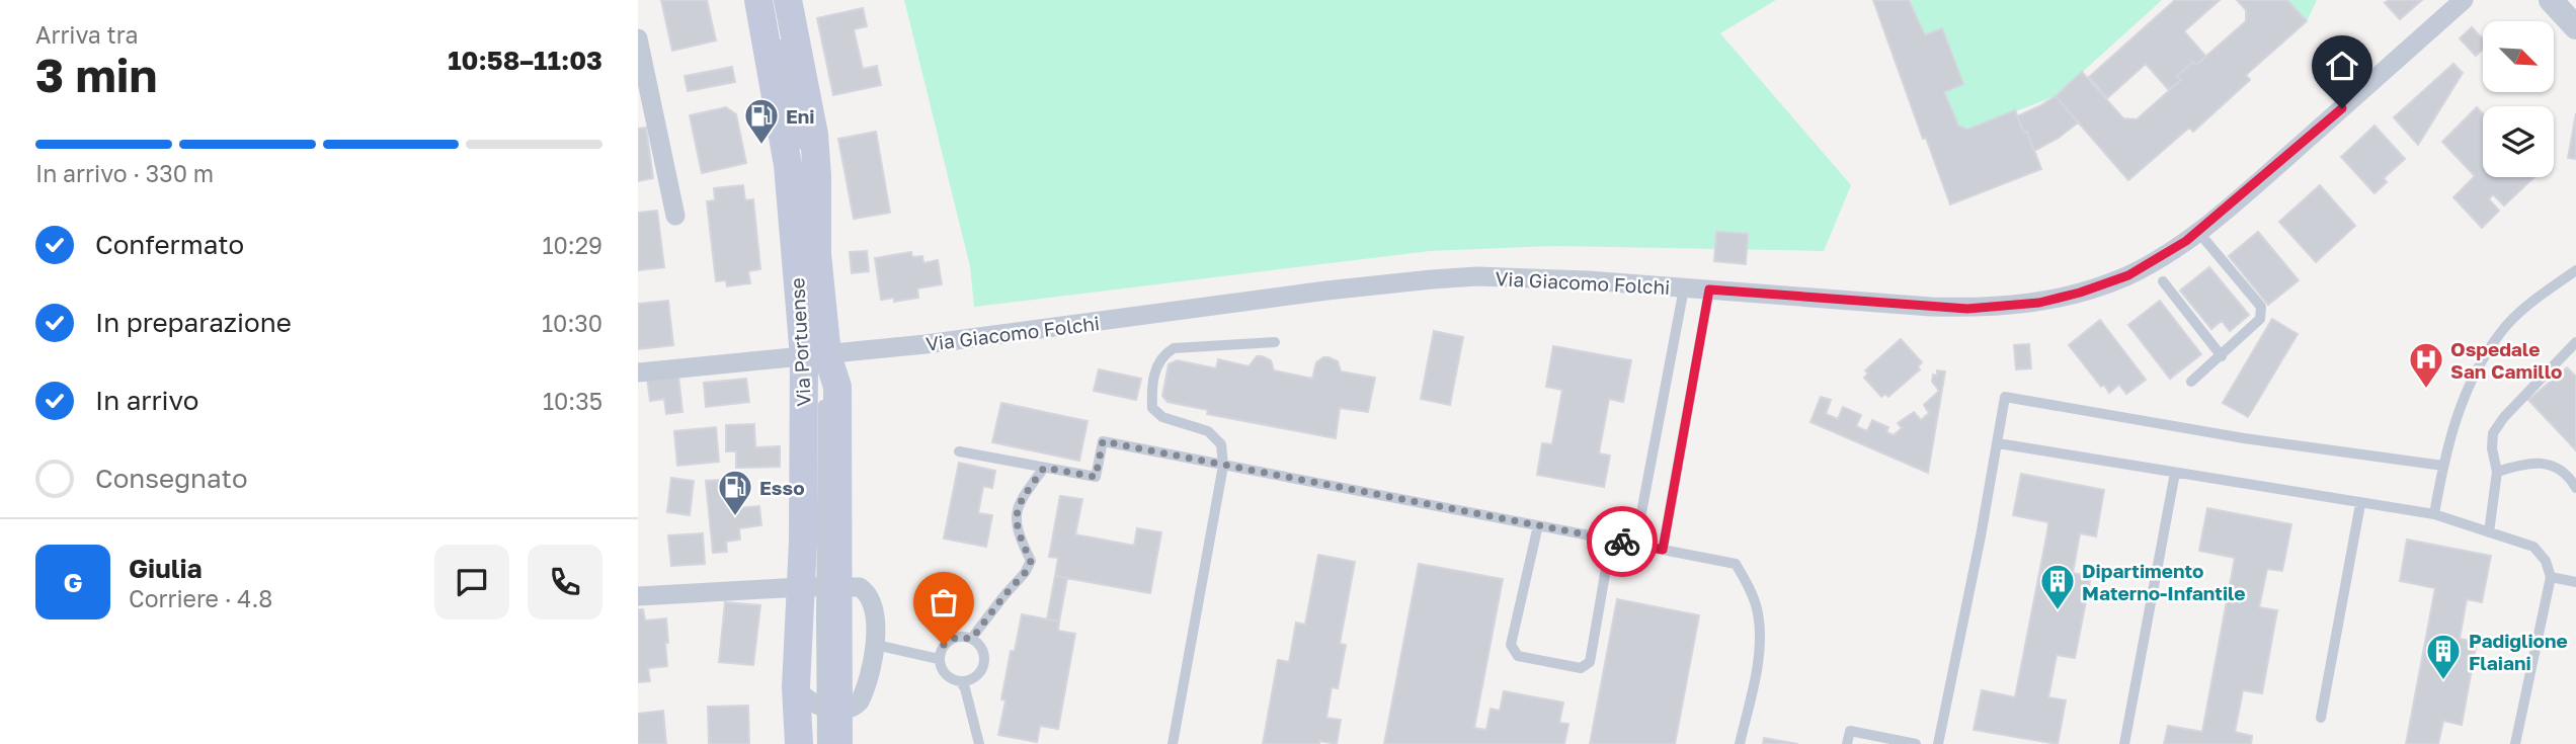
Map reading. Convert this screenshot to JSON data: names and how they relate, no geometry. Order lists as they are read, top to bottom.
{
  "streets": {
    "main road": ["Via Portuense"],
    "street": ["Via Giacomo Folchi"]
  },
  "crossings": [
    ["Via Giacomo Folchi", "Via Portuense"]
  ],
  "places": {
    "fuel station": ["Eni", "Esso"],
    "hospital": ["Ospedale San Camillo"],
    "building": ["Dipartimento Materno-Infantile", "Padiglione Flaiani"]
  },
  "north": "bottom right",
  "page": {
    "heading": ["3 min", "Arriva tra", "10:58–11:03"],
    "panel": ["Giulia", "Corriere · 4.8"],
    "bar": "In arrivo · 330 m",
    "list": [
      ["Confermato", "10:29"],
      ["In preparazione", "10:30"],
      ["In arrivo", "10:35"],
      "Consegnato"
    ],
    "round": "G"
  }
}
